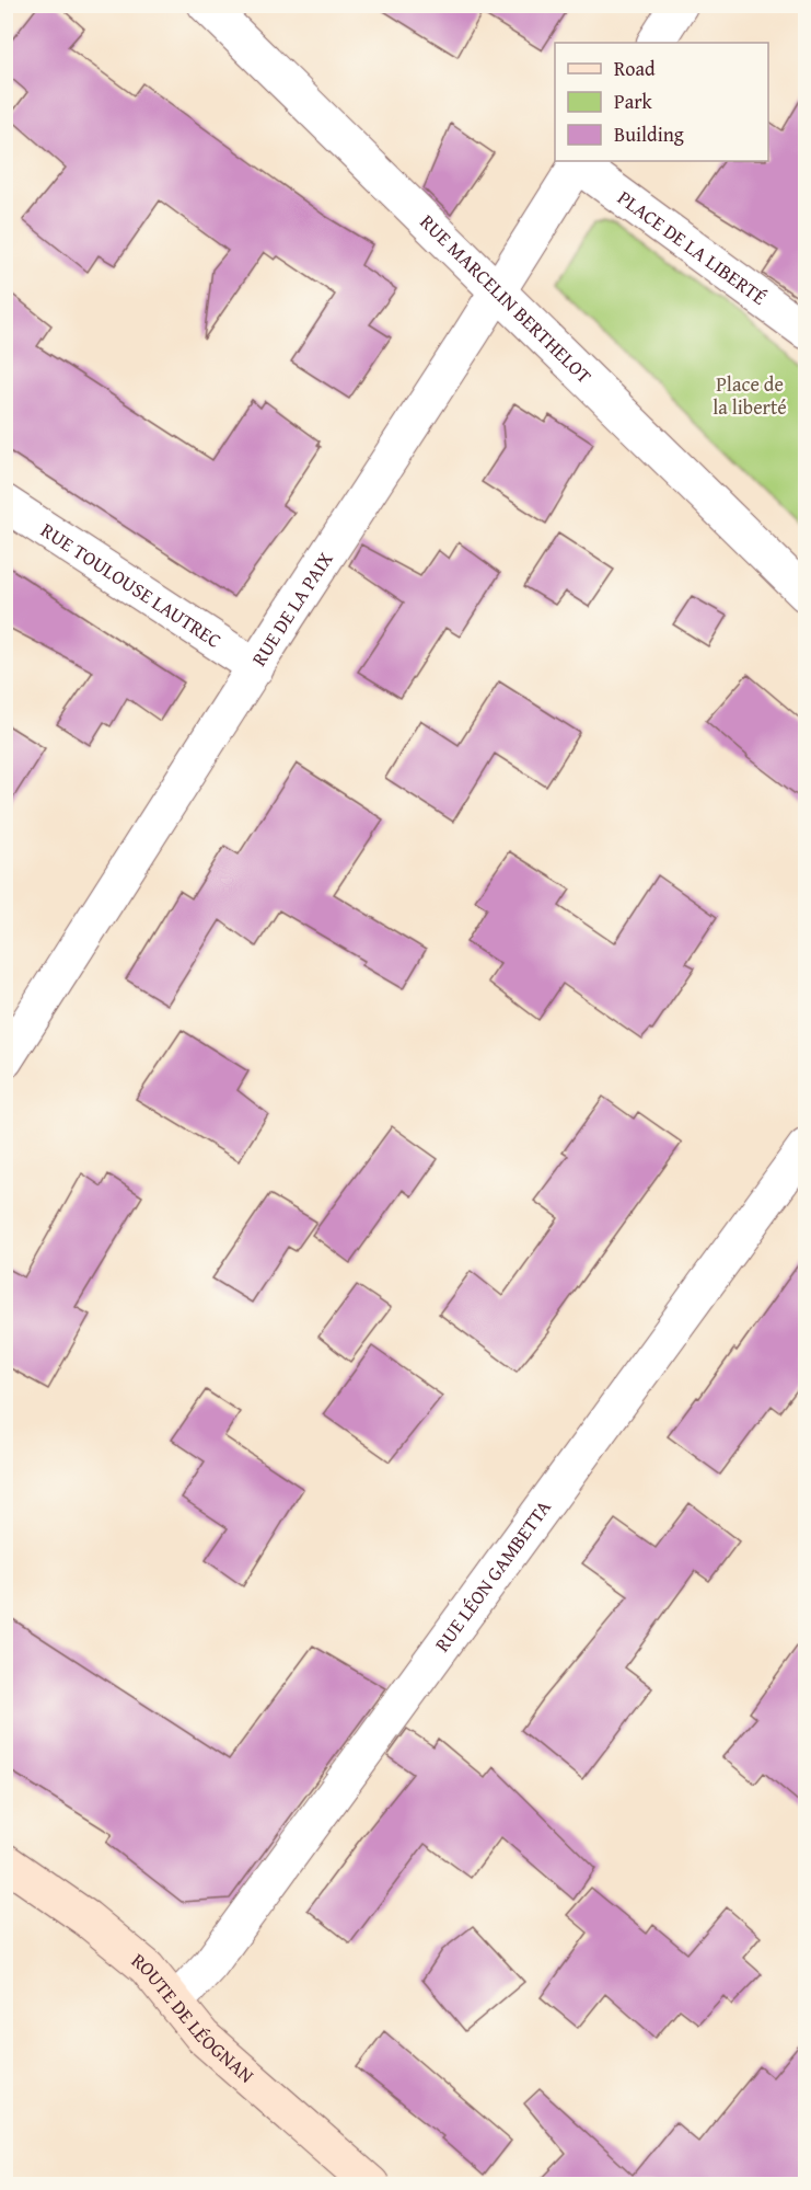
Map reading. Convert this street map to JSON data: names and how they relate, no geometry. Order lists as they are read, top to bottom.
{
  "streets": {
    "main road": ["ROUTE DE LÉOGNAN"],
    "street": [
      "PLACE DE LA LIBERTÉ",
      "RUE MARCELIN BERTHELOT",
      "RUE TOULOUSE LAUTREC",
      "RUE DE LA PAIX",
      "RUE LÉON GAMBETTA"
    ]
  },
  "crossings": [
    ["PLACE DE LA LIBERTÉ", "RUE DE LA PAIX"],
    ["RUE MARCELIN BERTHELOT", "RUE DE LA PAIX"],
    ["RUE TOULOUSE LAUTREC", "RUE DE LA PAIX"],
    ["RUE LÉON GAMBETTA", "ROUTE DE LÉOGNAN"]
  ],
  "parks": ["Place de la liberté"],
  "legend": ["Road", "Park", "Building"]
}
